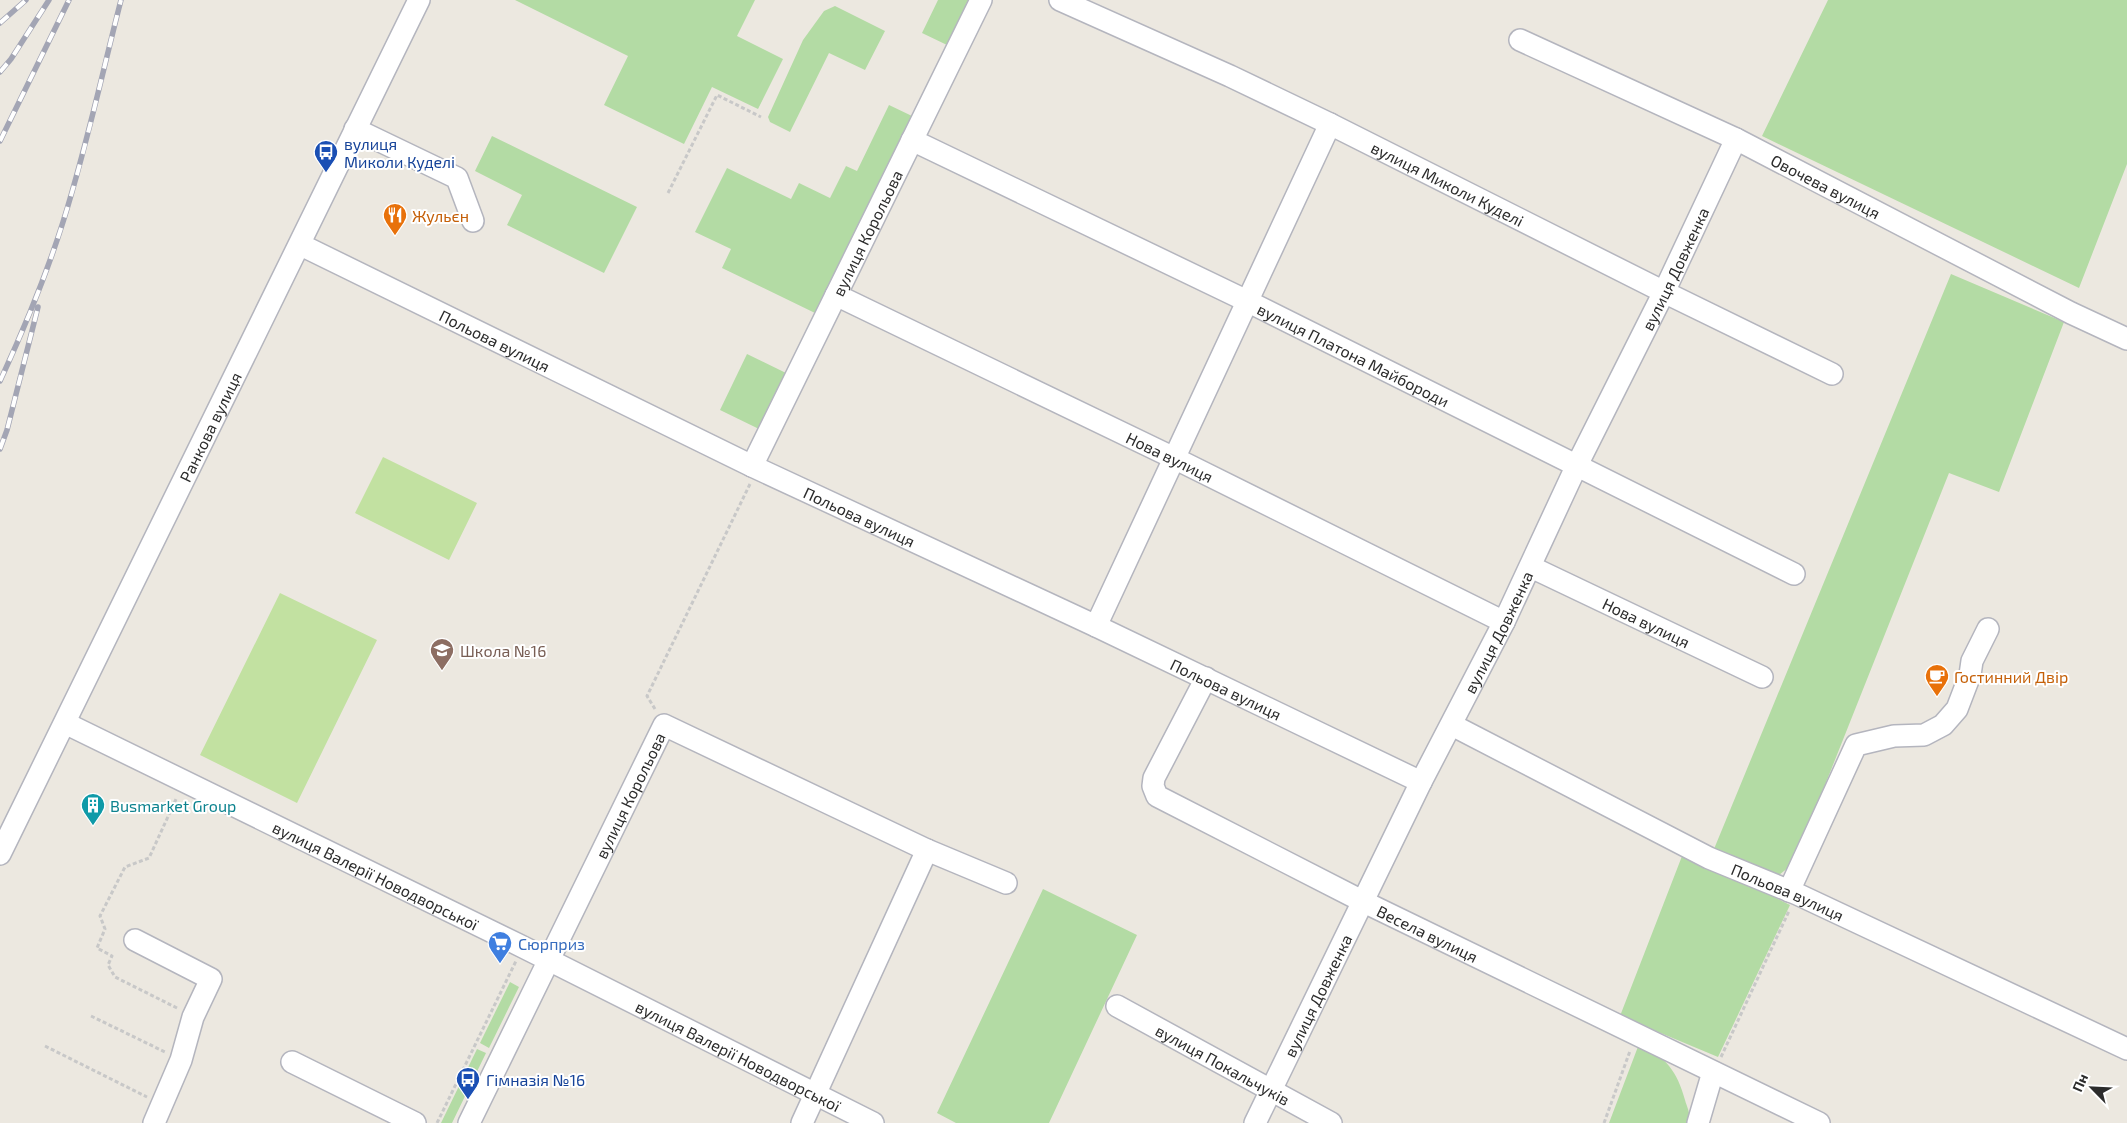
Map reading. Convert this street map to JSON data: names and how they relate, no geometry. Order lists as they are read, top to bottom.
{
  "streets": {
    "street": [
      "вулиця Миколи Куделі",
      "Овочева вулиця",
      "вулиця Корольова",
      "вулиця Довженка",
      "Польова вулиця",
      "вулиця Платона Майбороди",
      "Ранкова вулиця",
      "Нова вулиця",
      "вулиця Валерії Новодворської",
      "Весела вулиця",
      "вулиця Покальчуків"
    ]
  },
  "crossings": [
    ["вулиця Миколи Куделі", "вулиця Довженка"],
    ["Овочева вулиця", "вулиця Довженка"],
    ["вулиця Корольова", "Польова вулиця"],
    ["вулиця Корольова", "вулиця Платона Майбороди"],
    ["вулиця Корольова", "Нова вулиця"],
    ["вулиця Корольова", "вулиця Валерії Новодворської"],
    ["вулиця Довженка", "Польова вулиця"],
    ["вулиця Довженка", "вулиця Платона Майбороди"],
    ["вулиця Довженка", "Нова вулиця"],
    ["вулиця Довженка", "Весела вулиця"],
    ["вулиця Довженка", "вулиця Покальчуків"],
    ["Польова вулиця", "Ранкова вулиця"],
    ["Польова вулиця", "Весела вулиця"],
    ["Ранкова вулиця", "вулиця Валерії Новодворської"]
  ],
  "places": {
    "bus stop": ["вулиця Миколи Куделі", "Гімназія №16"],
    "restaurant": ["Жульєн"],
    "school or university": ["Школа №16"],
    "cafe": ["Гостинний Двір"],
    "building": ["Busmarket Group"],
    "supermarket": ["Сюрприз"]
  },
  "north": "top left"
}
